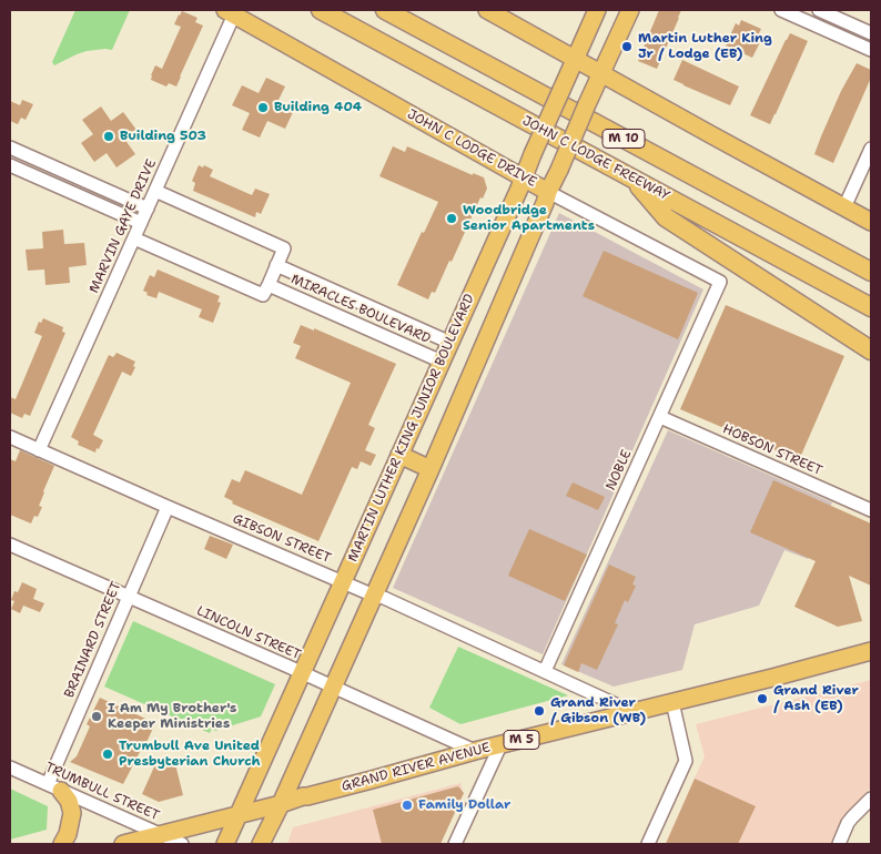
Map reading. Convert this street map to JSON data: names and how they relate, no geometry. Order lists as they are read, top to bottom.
{
  "streets": {
    "highway": ["M 10", "JOHN C LODGE FREEWAY"],
    "main road": [
      "JOHN C LODGE DRIVE",
      "MARTIN LUTHER KING JUNIOR BOULEVARD",
      "M 5",
      "GRAND RIVER AVENUE"
    ],
    "street": [
      "MARVIN GAYE DRIVE",
      "MIRACLES BOULEVARD",
      "HOBSON STREET",
      "NOBLE",
      "GIBSON STREET",
      "LINCOLN STREET",
      "BRAINARD STREET",
      "TRUMBULL STREET"
    ]
  },
  "crossings": [
    ["JOHN C LODGE DRIVE", "MARVIN GAYE DRIVE"],
    ["JOHN C LODGE DRIVE", "MARTIN LUTHER KING JUNIOR BOULEVARD"],
    ["JOHN C LODGE DRIVE", "NOBLE"],
    ["MARVIN GAYE DRIVE", "MIRACLES BOULEVARD"],
    ["MARVIN GAYE DRIVE", "GIBSON STREET"],
    ["MIRACLES BOULEVARD", "MARTIN LUTHER KING JUNIOR BOULEVARD"],
    ["MARTIN LUTHER KING JUNIOR BOULEVARD", "GIBSON STREET"],
    ["MARTIN LUTHER KING JUNIOR BOULEVARD", "LINCOLN STREET"],
    ["MARTIN LUTHER KING JUNIOR BOULEVARD", "GRAND RIVER AVENUE"],
    ["HOBSON STREET", "NOBLE"],
    ["NOBLE", "GIBSON STREET"],
    ["GIBSON STREET", "BRAINARD STREET"],
    ["GIBSON STREET", "GRAND RIVER AVENUE"],
    ["LINCOLN STREET", "BRAINARD STREET"],
    ["LINCOLN STREET", "GRAND RIVER AVENUE"],
    ["BRAINARD STREET", "TRUMBULL STREET"],
    ["GRAND RIVER AVENUE", "TRUMBULL STREET"]
  ],
  "places": [
    "Martin Luther King Jr / Lodge (EB)",
    "Building 404",
    "Building 503",
    "Woodbridge Senior Apartments",
    "Grand River / Ash (EB)",
    "Grand River / Gibson (WB)",
    "I Am My Brother's Keeper Ministries",
    "Trumbull Ave United Presbyterian Church",
    "Family Dollar"
  ]
}
